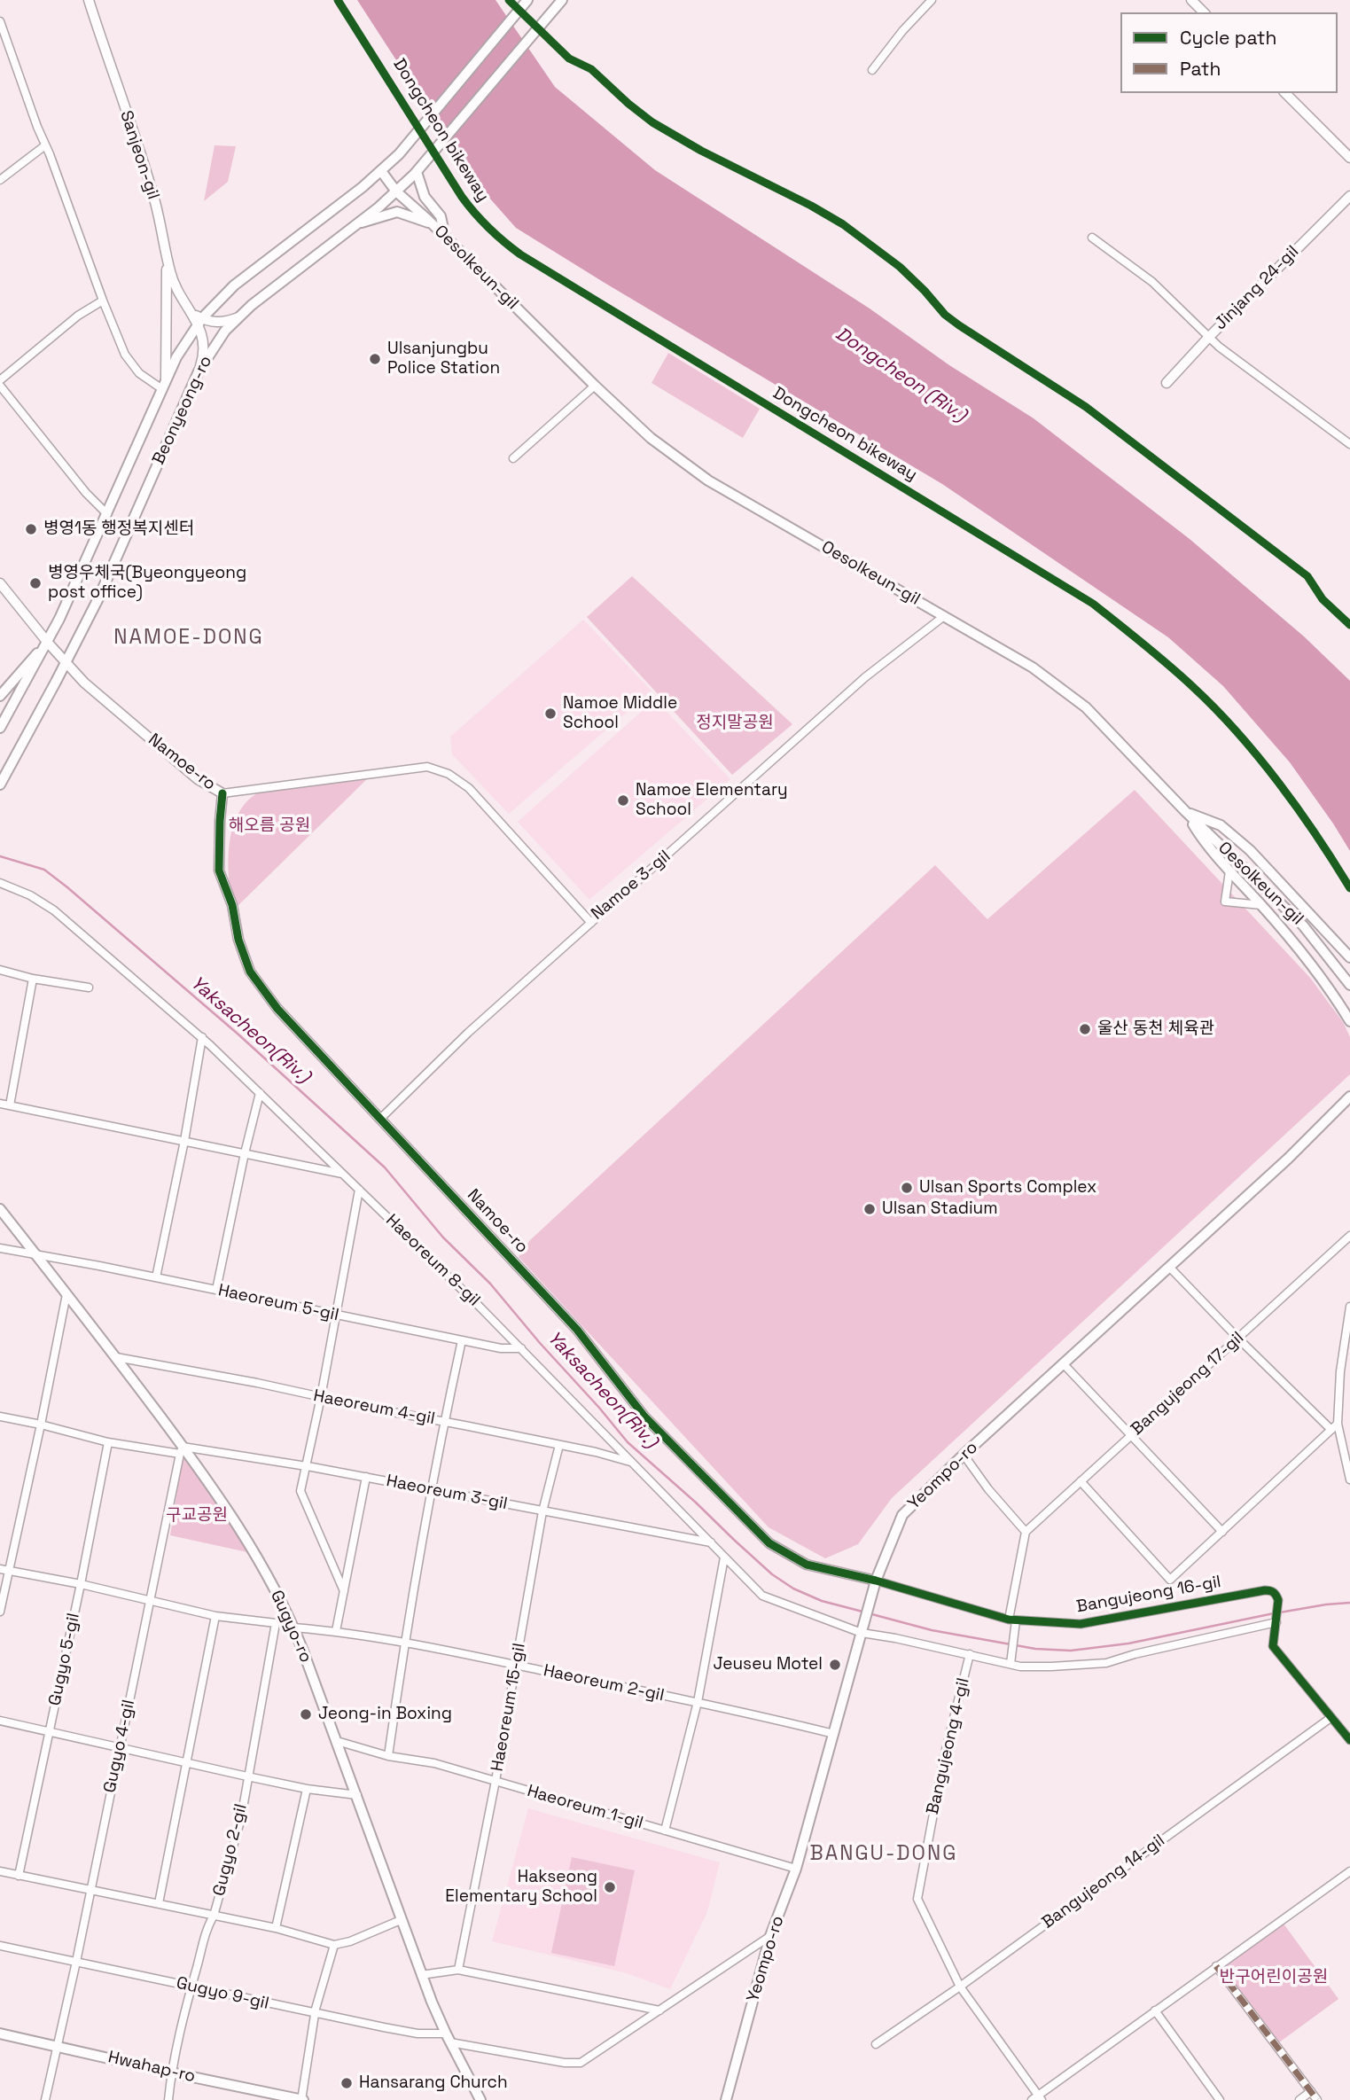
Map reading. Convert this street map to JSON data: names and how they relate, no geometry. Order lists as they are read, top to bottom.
{
  "streets": {
    "main road": [
      "Oesolkeun-gil",
      "Beonyeong-ro",
      "Yeompo-ro",
      "Gugyo-ro",
      "Hwahap-ro"
    ],
    "street": [
      "Sanjeon-gil",
      "Jinjang 24-gil",
      "Namoe-ro",
      "Namoe 3-gil",
      "Haeoreum 8-gil",
      "Haeoreum 5-gil",
      "Bangujeong 17-gil",
      "Haeoreum 4-gil",
      "Haeoreum 3-gil",
      "Bangujeong 16-gil",
      "Gugyo 5-gil",
      "Haeoreum 2-gil",
      "Haeoreum 15-gil",
      "Gugyo 4-gil",
      "Bangujeong 4-gil",
      "Haeoreum 1-gil",
      "Gugyo 2-gil",
      "Bangujeong 14-gil",
      "Gugyo 9-gil"
    ],
    "cycle path": ["Dongcheon bikeway"]
  },
  "crossings": [
    ["Sanjeon-gil", "Beonyeong-ro"],
    ["Oesolkeun-gil", "Beonyeong-ro"],
    ["Oesolkeun-gil", "Namoe 3-gil"],
    ["Beonyeong-ro", "Namoe-ro"],
    ["Namoe-ro", "Namoe 3-gil"],
    ["Namoe-ro", "Yeompo-ro"],
    ["Namoe-ro", "Bangujeong 16-gil"],
    ["Haeoreum 8-gil", "Haeoreum 5-gil"],
    ["Haeoreum 8-gil", "Haeoreum 4-gil"],
    ["Haeoreum 8-gil", "Yeompo-ro"],
    ["Haeoreum 8-gil", "Haeoreum 3-gil"],
    ["Haeoreum 5-gil", "Gugyo-ro"],
    ["Haeoreum 4-gil", "Gugyo-ro"],
    ["Haeoreum 4-gil", "Haeoreum 15-gil"],
    ["Yeompo-ro", "Bangujeong 16-gil"],
    ["Yeompo-ro", "Haeoreum 2-gil"],
    ["Yeompo-ro", "Haeoreum 1-gil"],
    ["Yeompo-ro", "Gugyo 9-gil"],
    ["Haeoreum 3-gil", "Gugyo-ro"],
    ["Haeoreum 3-gil", "Gugyo 5-gil"],
    ["Haeoreum 3-gil", "Haeoreum 15-gil"],
    ["Haeoreum 3-gil", "Gugyo 4-gil"],
    ["Gugyo-ro", "Haeoreum 2-gil"],
    ["Gugyo-ro", "Gugyo 4-gil"],
    ["Gugyo-ro", "Haeoreum 1-gil"],
    ["Gugyo-ro", "Gugyo 9-gil"],
    ["Haeoreum 2-gil", "Haeoreum 15-gil"],
    ["Haeoreum 15-gil", "Haeoreum 1-gil"],
    ["Gugyo 4-gil", "Gugyo 9-gil"],
    ["Gugyo 4-gil", "Hwahap-ro"],
    ["Bangujeong 4-gil", "Bangujeong 14-gil"],
    ["Gugyo 2-gil", "Gugyo 9-gil"],
    ["Gugyo 2-gil", "Hwahap-ro"]
  ],
  "districts": ["NAMOE-DONG", "BANGU-DONG"],
  "water": ["Dongcheon (Riv.)", "Yaksacheon(Riv.)"],
  "parks": [
    "정지말공원",
    "해오름 공원",
    "구교공원",
    "반구어린이공원"
  ],
  "places": [
    "Ulsanjungbu Police Station",
    "병영1동 행정복지센터",
    "병영우체국(Byeongyeong post office)",
    "Namoe Middle School",
    "Namoe Elementary School",
    "울산 동천 체육관",
    "Ulsan Sports Complex",
    "Ulsan Stadium",
    "Jeuseu Motel",
    "Jeong-in Boxing",
    "Hakseong Elementary School",
    "Hansarang Church"
  ],
  "legend": ["Cycle path", "Path"]
}
